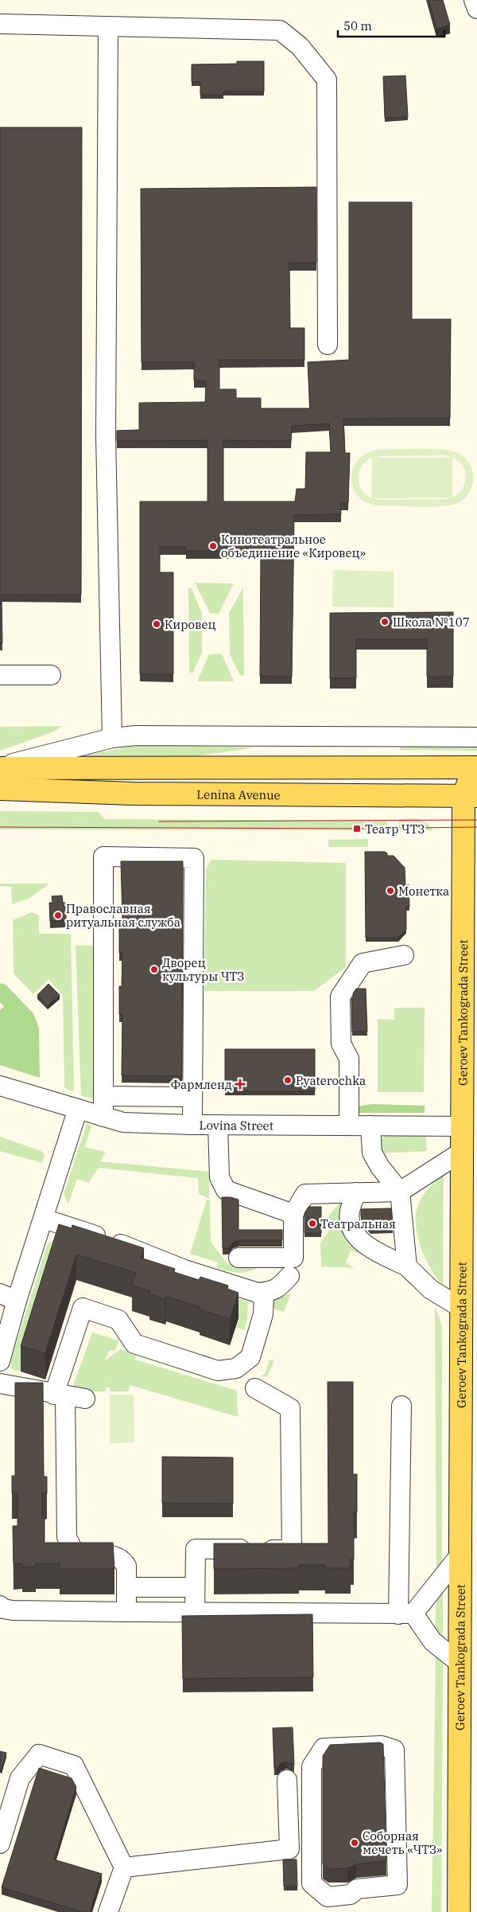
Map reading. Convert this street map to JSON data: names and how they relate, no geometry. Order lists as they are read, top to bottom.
{
  "streets": {
    "main road": ["Lenina Avenue", "Geroev Tankograda Street"],
    "street": ["Lovina Street"]
  },
  "crossings": [
    ["Lenina Avenue", "Geroev Tankograda Street"],
    ["Geroev Tankograda Street", "Lovina Street"]
  ],
  "places": {
    "other": [
      "Кинотеатральное объединение «Кировец»",
      "Школа №107",
      "Кировец",
      "Монетка",
      "Православная ритуальная служба",
      "Дворец культуры ЧТЗ",
      "Pyaterochka",
      "Театральная",
      "Соборная мечеть «ЧТЗ»"
    ],
    "transit": ["Театр ЧТЗ"],
    "health": ["Фармленд"]
  },
  "scale_bar": "50 m"
}
